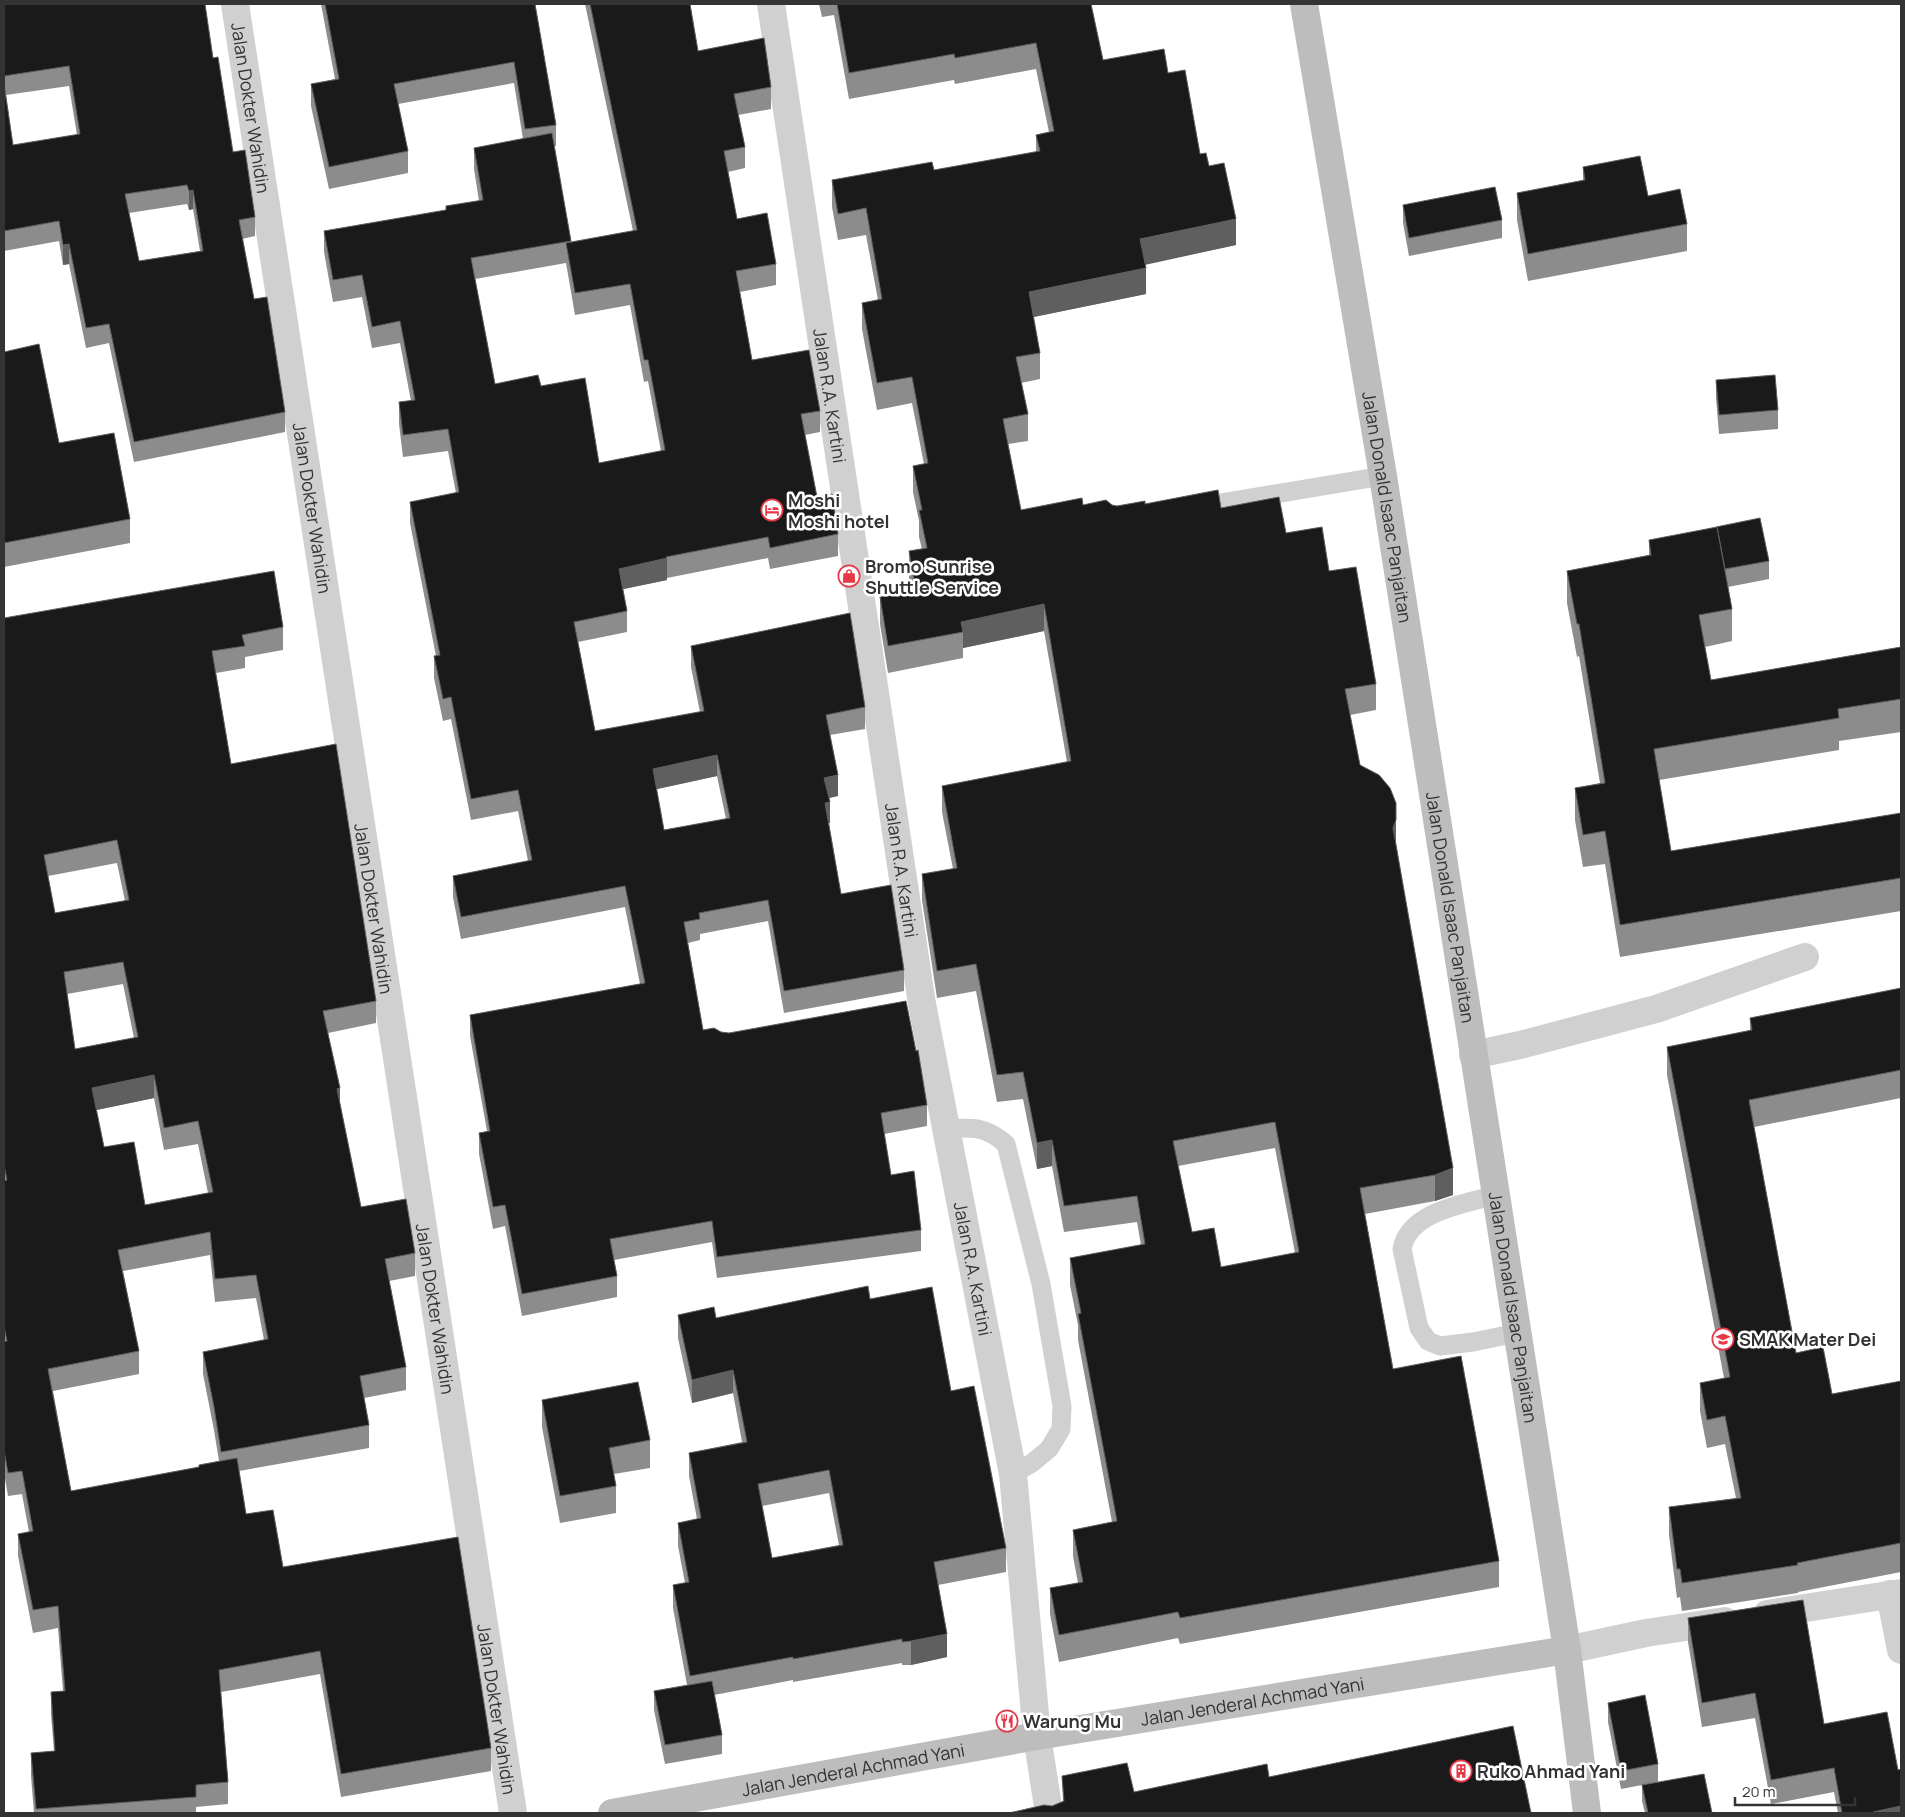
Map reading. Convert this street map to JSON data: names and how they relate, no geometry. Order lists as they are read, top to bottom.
{
  "streets": {
    "main road": ["Jalan Donald Isaac Panjaitan", "Jalan Jenderal Achmad Yani"],
    "street": ["Jalan Dokter Wahidin", "Jalan R.A. Kartini"]
  },
  "crossings": [
    ["Jalan R.A. Kartini", "Jalan Jenderal Achmad Yani"],
    ["Jalan Donald Isaac Panjaitan", "Jalan Jenderal Achmad Yani"]
  ],
  "places": {
    "hotel": ["Moshi Moshi hotel"],
    "shop": ["Bromo Sunrise Shuttle Service"],
    "school or university": ["SMAK Mater Dei"],
    "restaurant": ["Warung Mu"],
    "building": ["Ruko Ahmad Yani"]
  },
  "scale_bar": "20 m"
}
